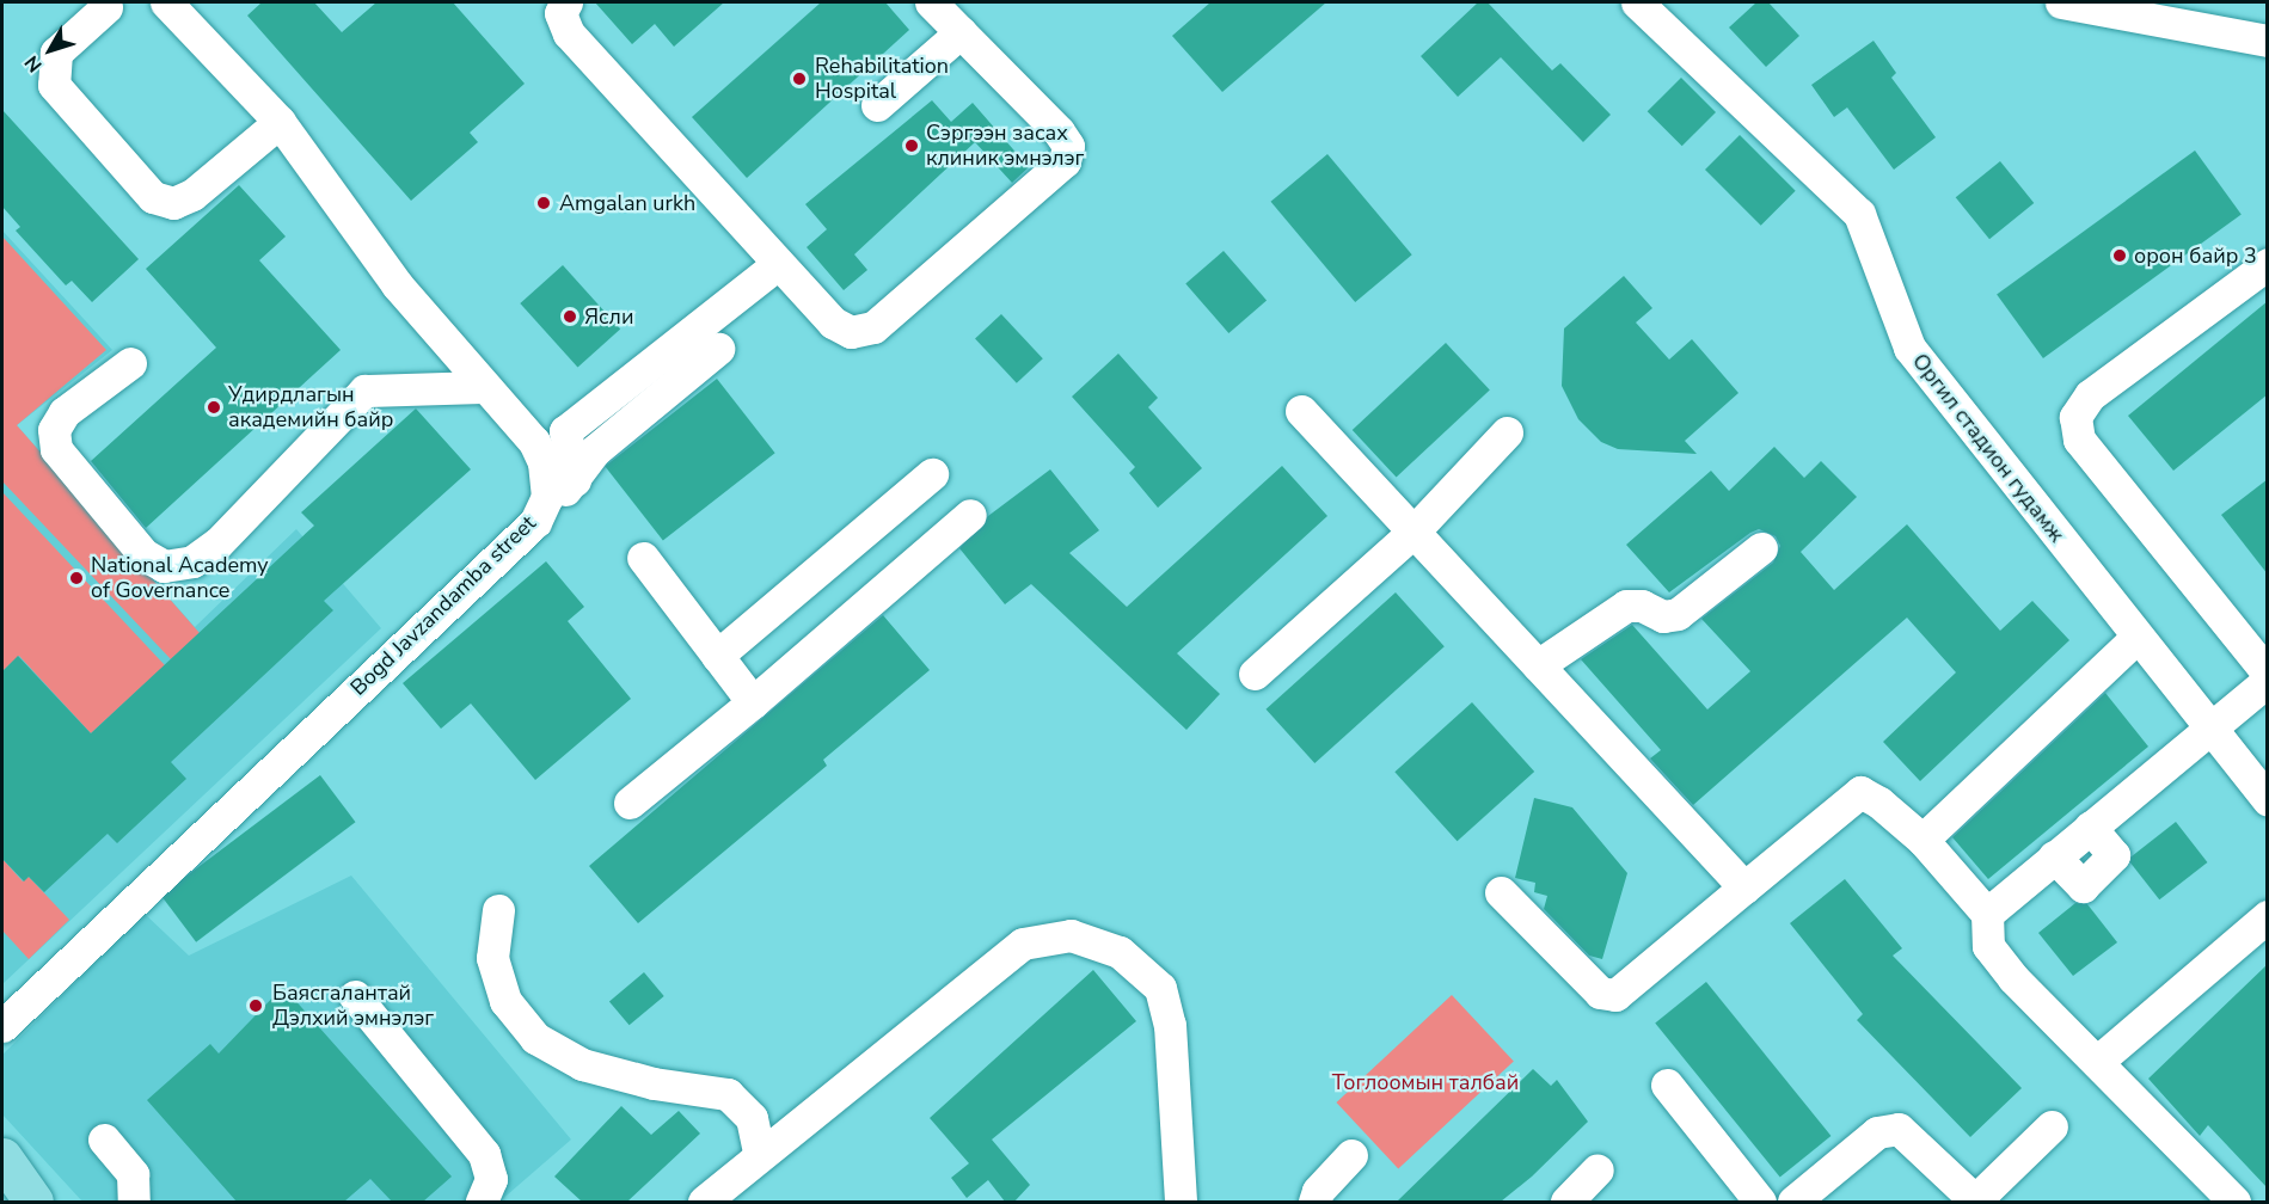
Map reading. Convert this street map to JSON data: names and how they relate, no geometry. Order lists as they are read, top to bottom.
{
  "streets": {
    "street": ["Оргил стадион гудамж", "Bogd Javzandamba street"]
  },
  "parks": ["Тоглоомын талбай"],
  "places": [
    "Rehabilitation Hospital",
    "Сэргээн засах клиник эмнэлэг",
    "Amgalan urkh",
    "орон байр 3",
    "Ясли",
    "Удирдлагын академийн байр",
    "National Academy of Governance",
    "Баясгалантай Дэлхий эмнэлэг"
  ],
  "north": "bottom left"
}
